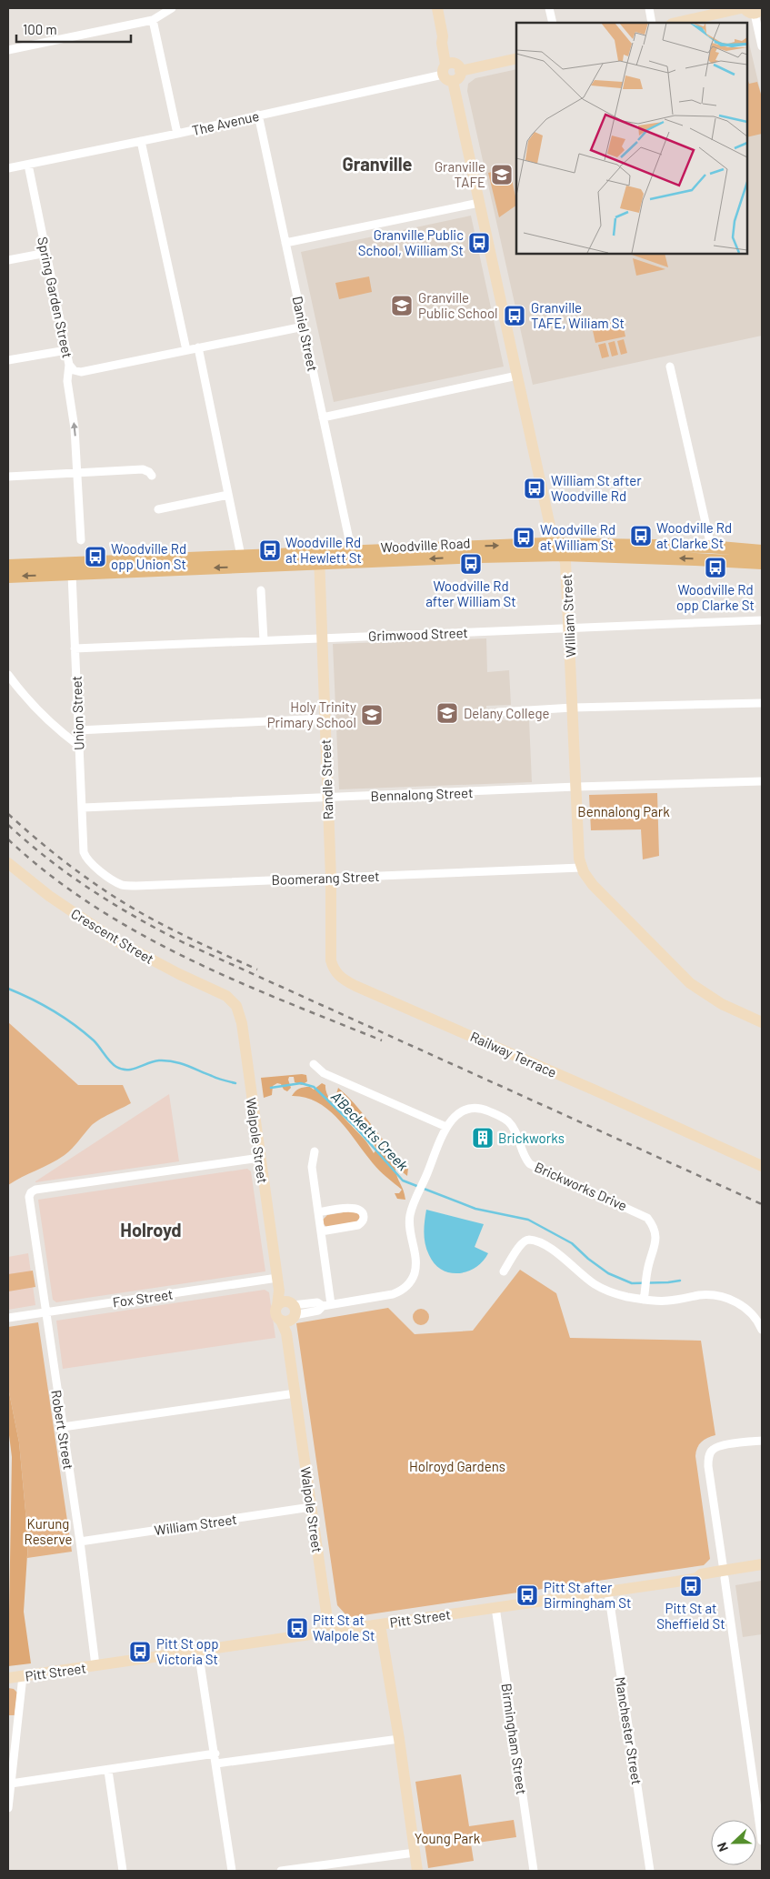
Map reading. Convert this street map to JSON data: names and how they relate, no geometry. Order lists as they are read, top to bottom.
{
  "streets": {
    "main road": ["Woodville Road"],
    "street": [
      "The Avenue",
      "Spring Garden Street",
      "Daniel Street",
      "William Street",
      "Grimwood Street",
      "Union Street",
      "Randle Street",
      "Bennalong Street",
      "Boomerang Street",
      "Crescent Street",
      "Railway Terrace",
      "Walpole Street",
      "Brickworks Drive",
      "Fox Street",
      "Robert Street",
      "Pitt Street",
      "Manchester Street",
      "Birmingham Street"
    ]
  },
  "crossings": [
    ["The Avenue", "Spring Garden Street"],
    ["The Avenue", "Daniel Street"],
    ["The Avenue", "William Street"],
    ["Daniel Street", "Woodville Road"],
    ["Woodville Road", "William Street"],
    ["Woodville Road", "Union Street"],
    ["Woodville Road", "Randle Street"],
    ["William Street", "Grimwood Street"],
    ["William Street", "Bennalong Street"],
    ["William Street", "Boomerang Street"],
    ["William Street", "Walpole Street"],
    ["William Street", "Robert Street"],
    ["Grimwood Street", "Union Street"],
    ["Grimwood Street", "Randle Street"],
    ["Union Street", "Bennalong Street"],
    ["Union Street", "Boomerang Street"],
    ["Randle Street", "Bennalong Street"],
    ["Randle Street", "Boomerang Street"],
    ["Randle Street", "Railway Terrace"],
    ["Crescent Street", "Walpole Street"],
    ["Walpole Street", "Brickworks Drive"],
    ["Walpole Street", "Fox Street"],
    ["Walpole Street", "Robert Street"],
    ["Walpole Street", "Pitt Street"],
    ["Fox Street", "Robert Street"],
    ["Robert Street", "Pitt Street"],
    ["Pitt Street", "Manchester Street"],
    ["Pitt Street", "Birmingham Street"]
  ],
  "districts": ["Granville", "Holroyd"],
  "water": ["A'Becketts Creek"],
  "parks": [
    "Bennalong Park",
    "Holroyd Gardens",
    "Kurung Reserve",
    "Young Park"
  ],
  "places": {
    "school or university": [
      "Granville TAFE",
      "Granville Public School",
      "Delany College",
      "Holy Trinity Primary School"
    ],
    "bus stop": [
      "Granville Public School, William St",
      "Granville TAFE, Wiliam St",
      "William St after Woodville Rd",
      "Woodville Rd at Clarke St",
      "Woodville Rd at William St",
      "Woodville Rd at Hewlett St",
      "Woodville Rd opp Union St",
      "Woodville Rd after William St",
      "Woodville Rd opp Clarke St",
      "Pitt St at Sheffield St",
      "Pitt St after Birmingham St",
      "Pitt St at Walpole St",
      "Pitt St opp Victoria St"
    ],
    "building": ["Brickworks"]
  },
  "scale_bar": "100 m",
  "north": "left"
}
